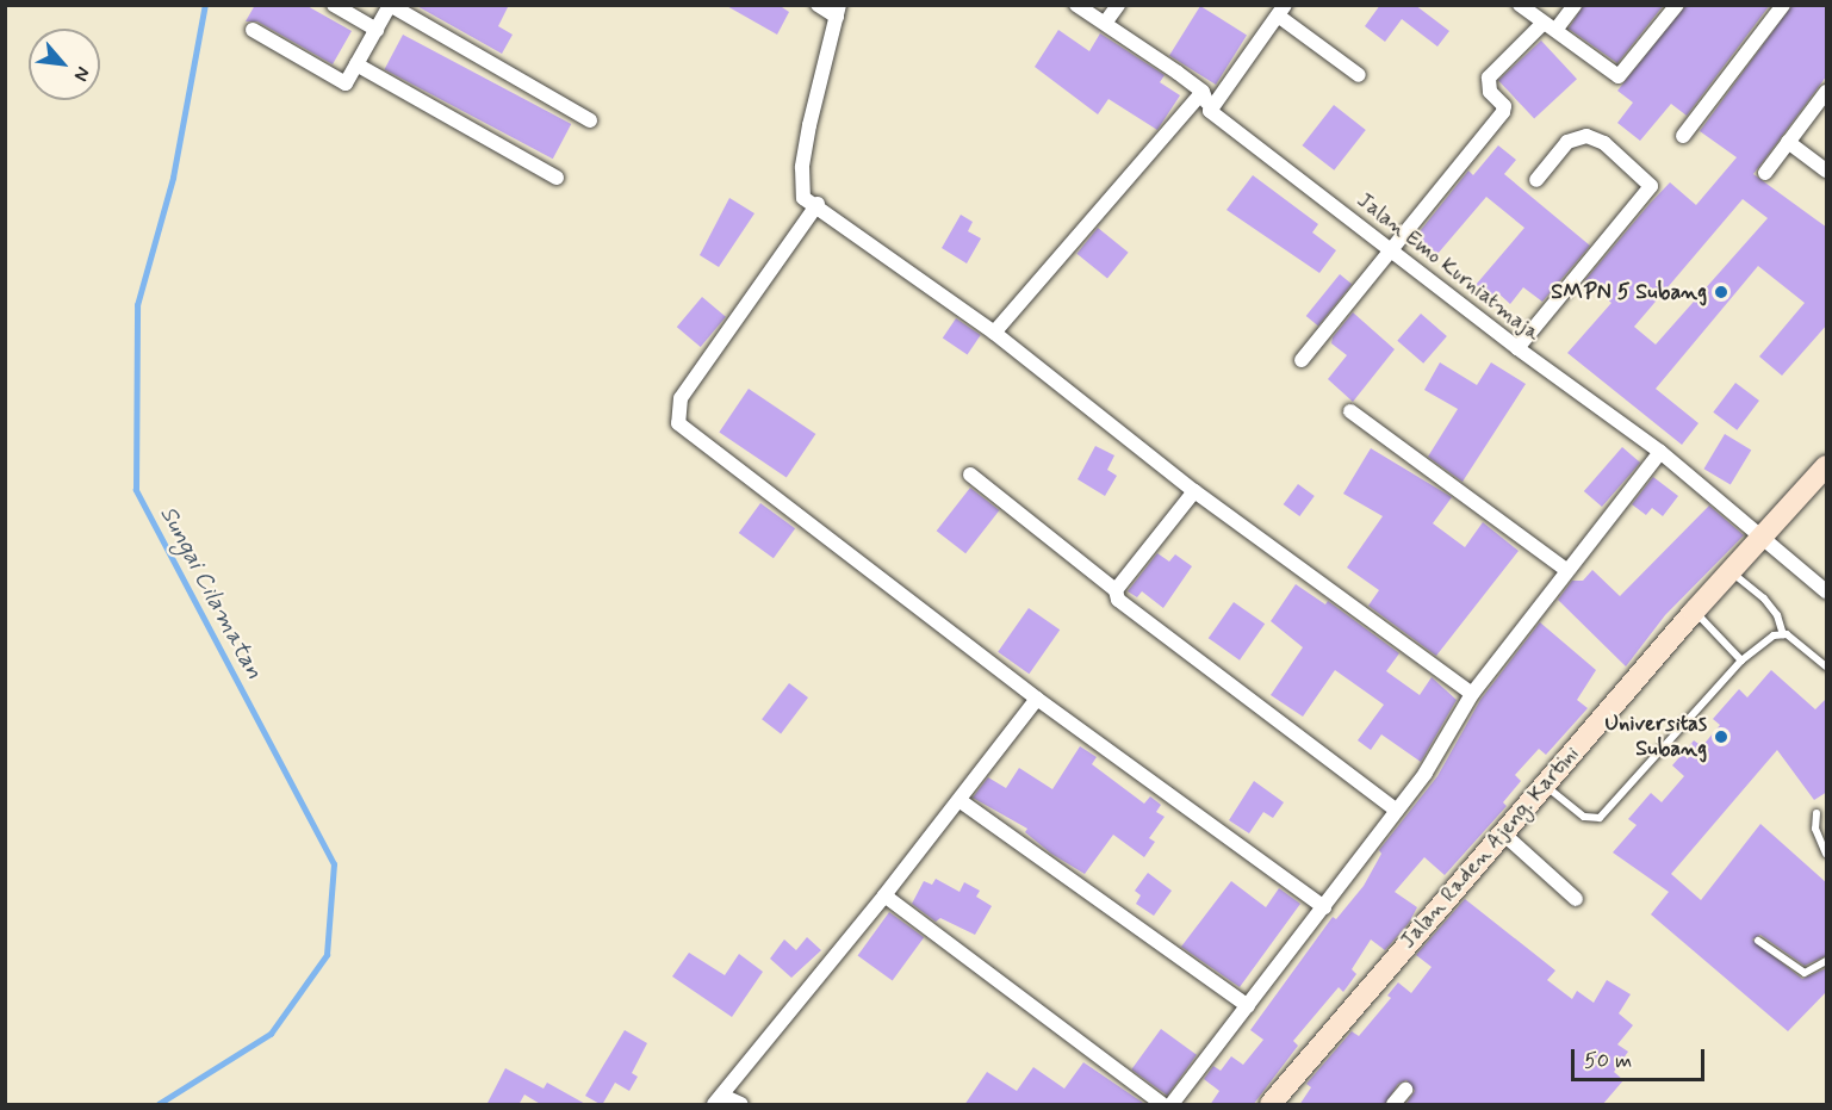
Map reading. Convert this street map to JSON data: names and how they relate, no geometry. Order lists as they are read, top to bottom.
{
  "streets": {
    "main road": ["Jalan Raden Ajeng. Kartini"],
    "street": ["Jalan Emo Kurniatmaja"]
  },
  "crossings": [
    ["Jalan Emo Kurniatmaja", "Jalan Raden Ajeng. Kartini"]
  ],
  "water": ["Sungai Cilamatan"],
  "places": ["SMPN 5 Subang", "Universitas Subang"],
  "scale_bar": "50 m",
  "north": "bottom right"
}
